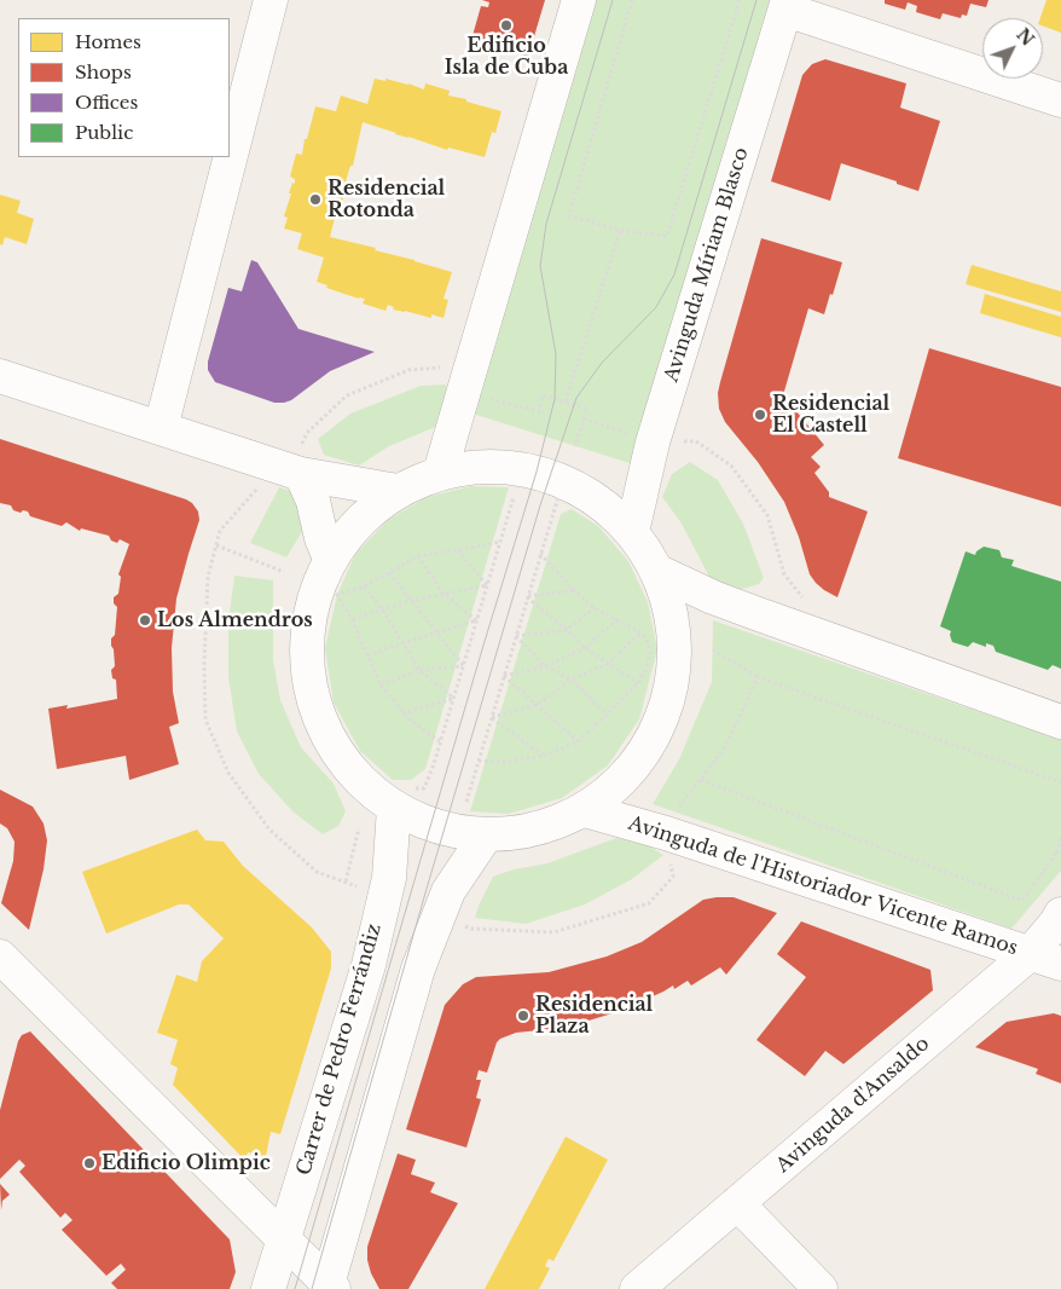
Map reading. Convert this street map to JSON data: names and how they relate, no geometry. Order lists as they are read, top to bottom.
{
  "streets": {
    "street": [
      "Avinguda Míriam Blasco",
      "Avinguda de l'Historiador Vicente Ramos",
      "Carrer de Pedro Ferrándiz",
      "Avinguda d'Ansaldo"
    ]
  },
  "crossings": [
    ["Avinguda de l'Historiador Vicente Ramos", "Avinguda d'Ansaldo"]
  ],
  "places": [
    "Edificio Isla de Cuba",
    "Residencial Rotonda",
    "Residencial El Castell",
    "Los Almendros",
    "Residencial Plaza",
    "Edificio Olimpic"
  ],
  "legend": [
    "Homes",
    "Shops",
    "Offices",
    "Public"
  ],
  "north": "top right"
}
